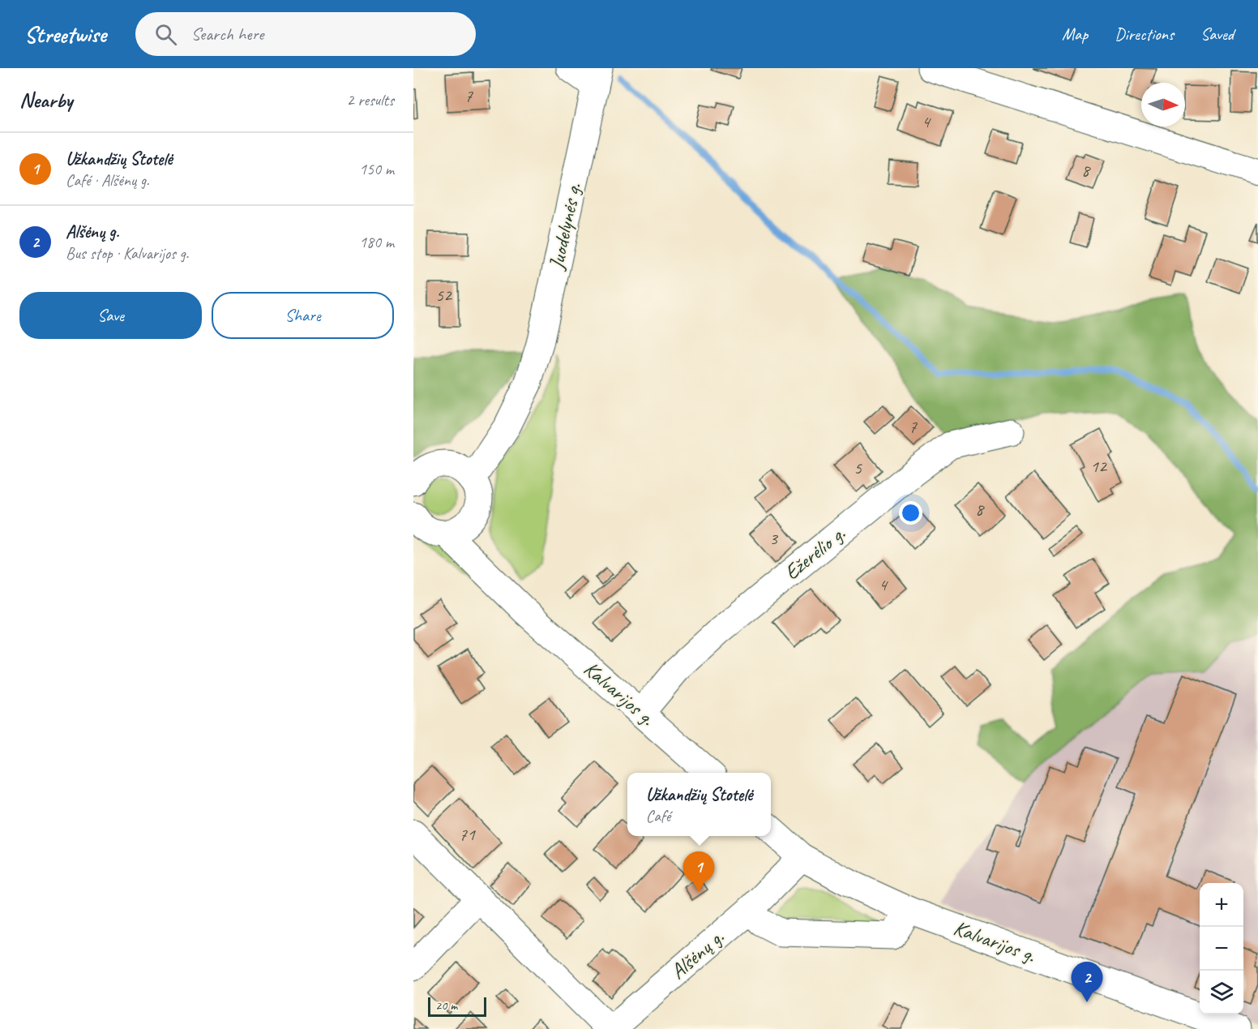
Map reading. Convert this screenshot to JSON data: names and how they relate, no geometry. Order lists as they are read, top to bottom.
{
  "streets": {
    "street": [
      "Juodelynės g.",
      "Ežerėlio g.",
      "Kalvarijos g.",
      "Alšėnų g."
    ]
  },
  "crossings": [
    ["Ežerėlio g.", "Kalvarijos g."],
    ["Kalvarijos g.", "Alšėnų g."]
  ],
  "house_numbers": [
    "7",
    "4",
    "8",
    "52",
    "7",
    "12",
    "5",
    "8",
    "3",
    "4",
    "71"
  ],
  "scale_bar": "20 m",
  "north": "right",
  "page": {
    "header": "Streetwise",
    "search": "Search here",
    "nav": ["Map", "Directions", "Saved"],
    "heading": ["Nearby", "2 results"],
    "list": [
      {
        "mark": "1",
        "name": "Užkandžių Stotelė",
        "note": "Café · Alšėnų g.",
        "value": "150 m"
      },
      {
        "mark": "2",
        "name": "Alšėnų g.",
        "note": "Bus stop · Kalvarijos g.",
        "value": "180 m"
      }
    ],
    "buttons": ["Save", "Share"],
    "popup": ["Užkandžių Stotelė", "Café"],
    "pins": ["1", "2"],
    "map_buttons": ["+", "−"],
    "scale": "20 m"
  }
}
